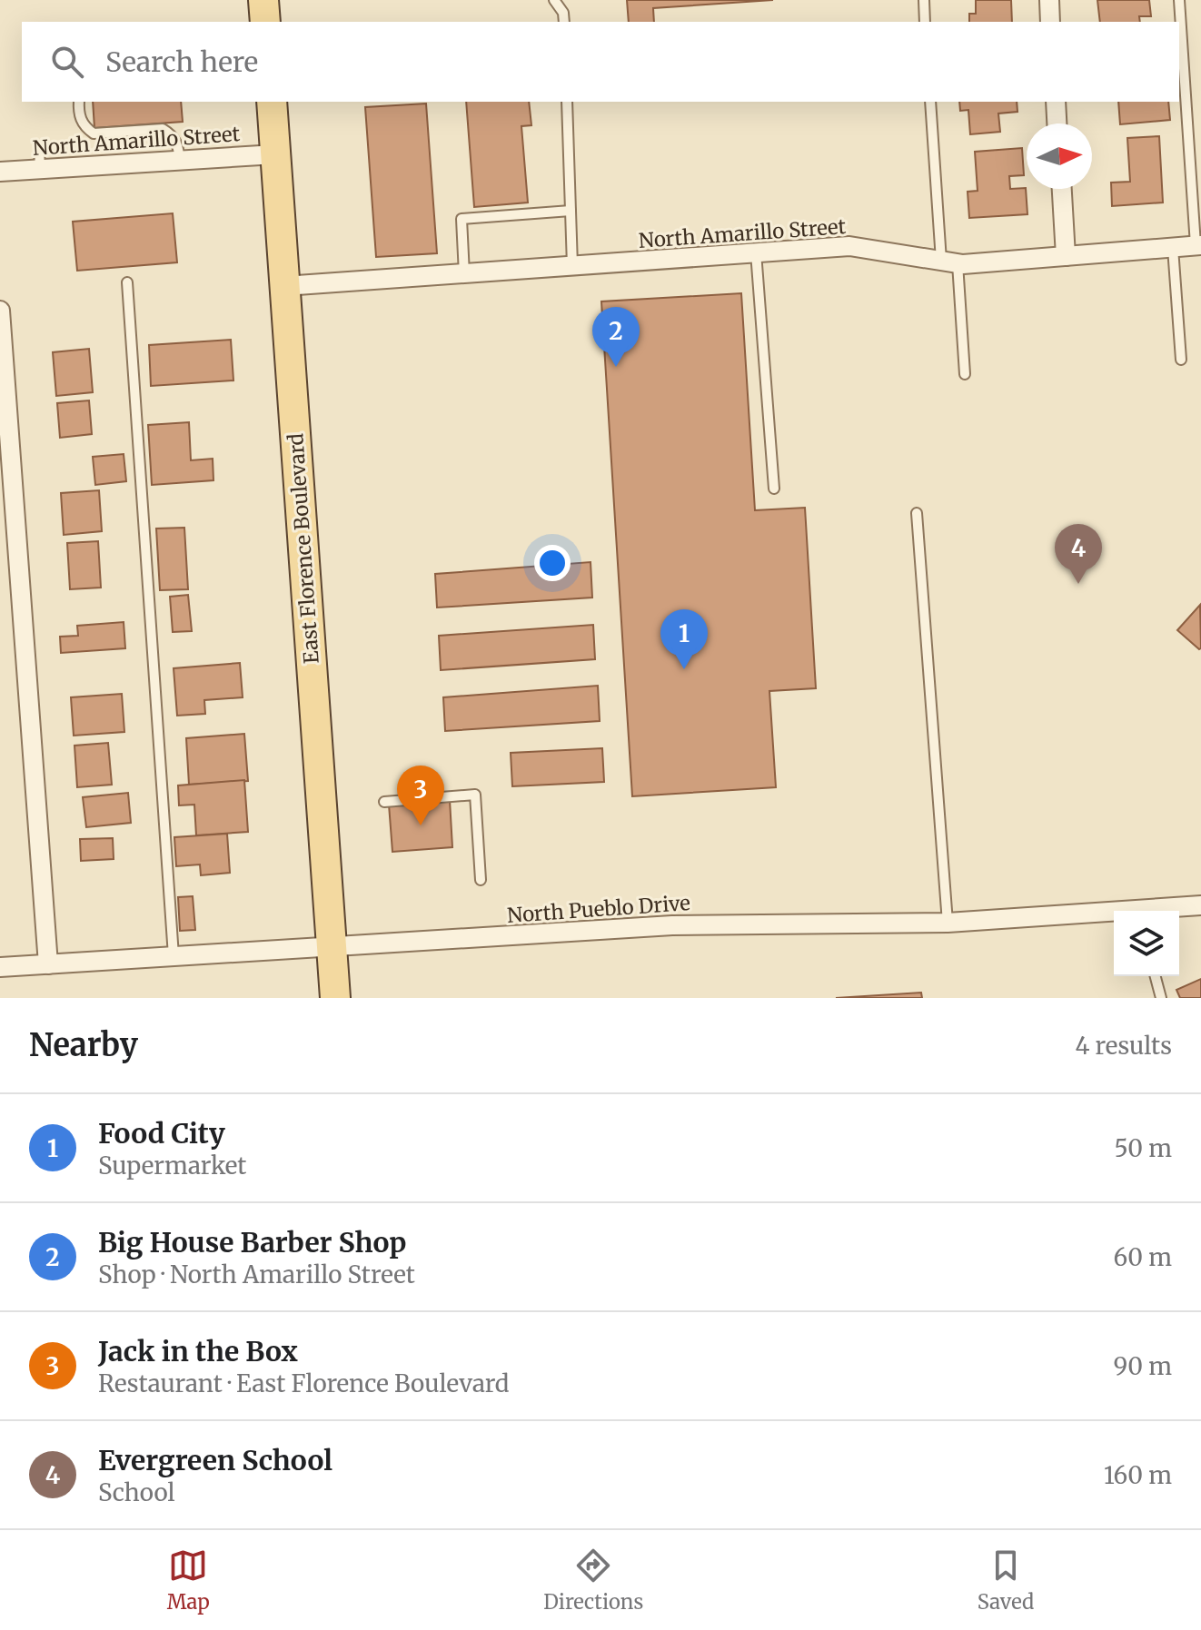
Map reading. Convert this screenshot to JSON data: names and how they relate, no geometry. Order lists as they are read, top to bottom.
{
  "streets": {
    "main road": ["East Florence Boulevard"],
    "street": ["North Amarillo Street", "North Pueblo Drive"]
  },
  "crossings": [
    ["North Amarillo Street", "East Florence Boulevard"],
    ["East Florence Boulevard", "North Pueblo Drive"]
  ],
  "north": "right",
  "page": {
    "search": "Search here",
    "pins": [
      "2",
      "4",
      "1",
      "3"
    ],
    "heading": ["Nearby", "4 results"],
    "list": [
      {
        "mark": "1",
        "name": "Food City",
        "note": "Supermarket",
        "value": "50 m"
      },
      {
        "mark": "2",
        "name": "Big House Barber Shop",
        "note": "Shop · North Amarillo Street",
        "value": "60 m"
      },
      {
        "mark": "3",
        "name": "Jack in the Box",
        "note": "Restaurant · East Florence Boulevard",
        "value": "90 m"
      },
      {
        "mark": "4",
        "name": "Evergreen School",
        "note": "School",
        "value": "160 m"
      }
    ],
    "nav": ["Map", "Directions", "Saved"]
  }
}
